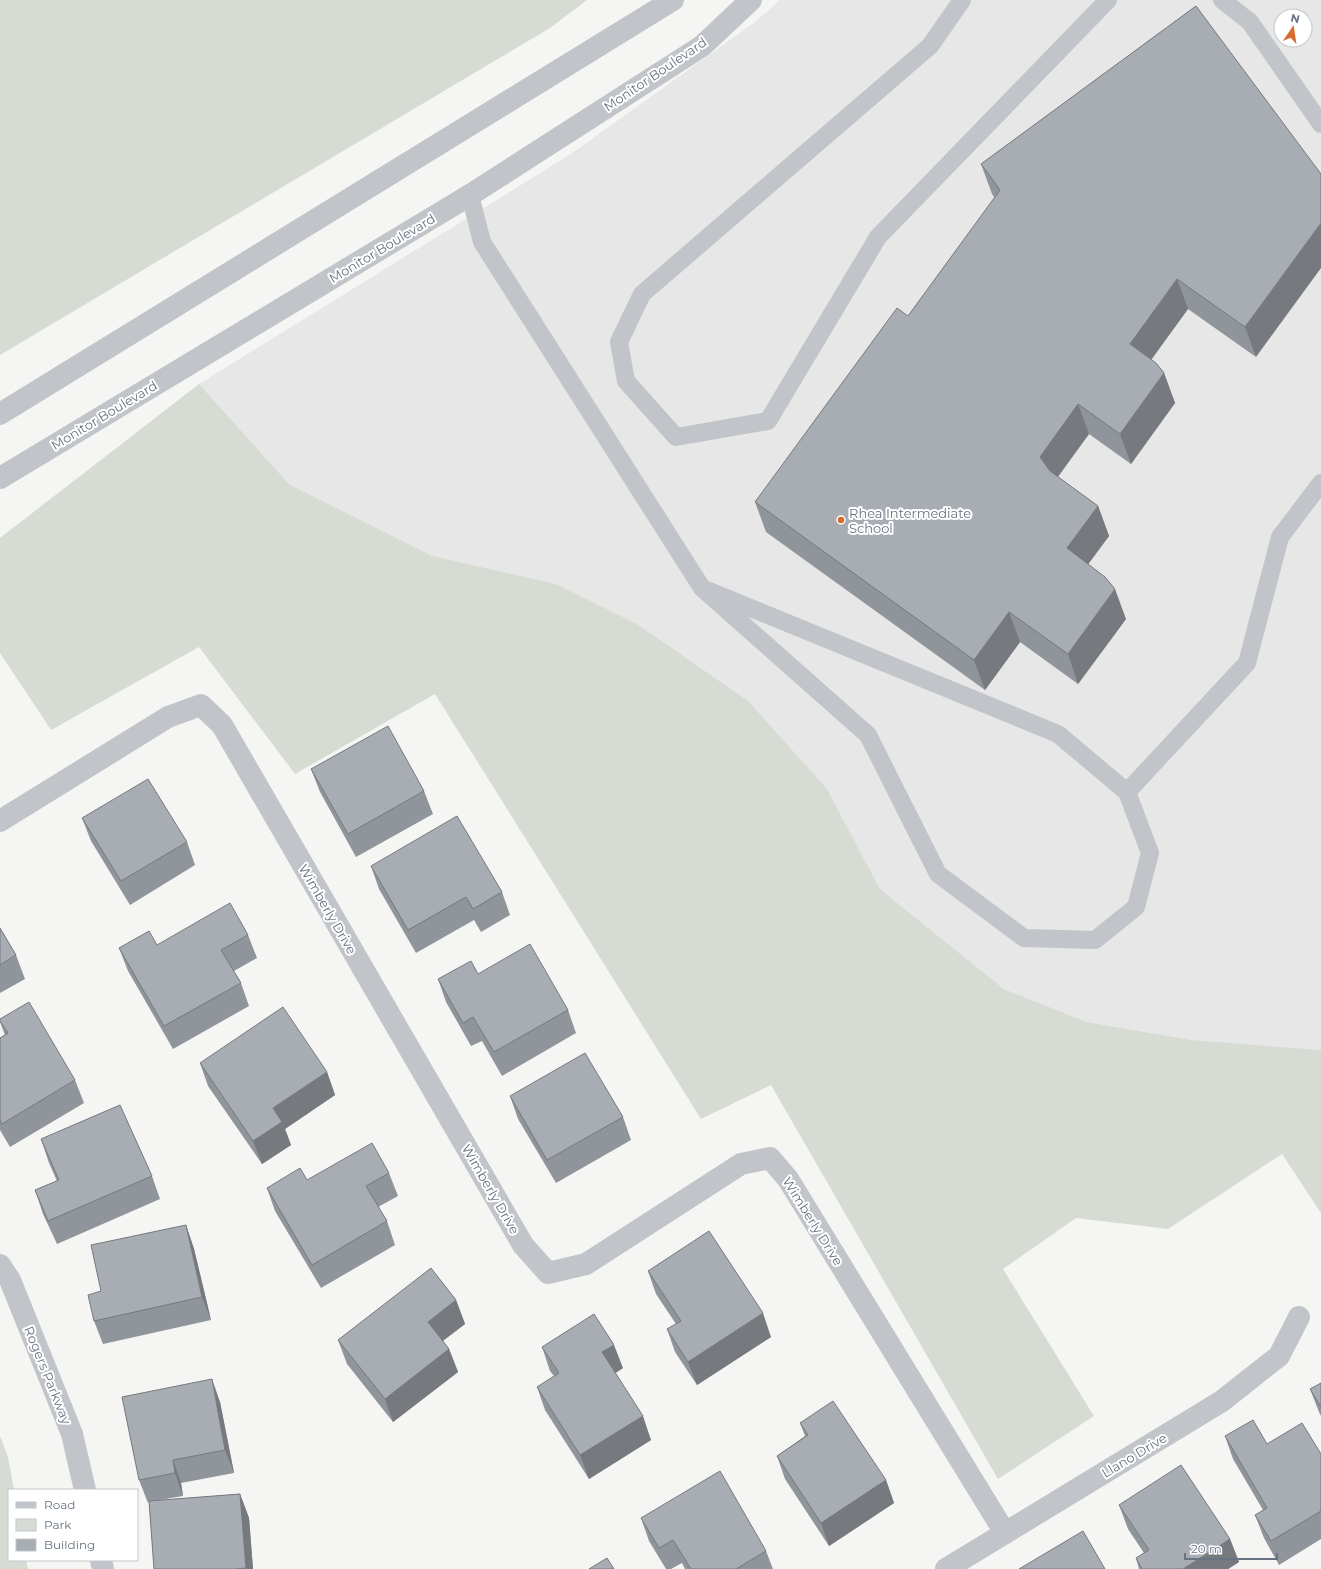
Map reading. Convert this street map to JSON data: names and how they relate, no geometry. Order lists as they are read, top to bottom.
{
  "streets": {
    "street": [
      "Monitor Boulevard",
      "Wimberly Drive",
      "Rogers Parkway",
      "Llano Drive"
    ]
  },
  "crossings": [
    ["Wimberly Drive", "Llano Drive"]
  ],
  "places": ["Rhea Intermediate School"],
  "legend": ["Road", "Park", "Building"],
  "scale_bar": "20 m",
  "north": "top"
}
